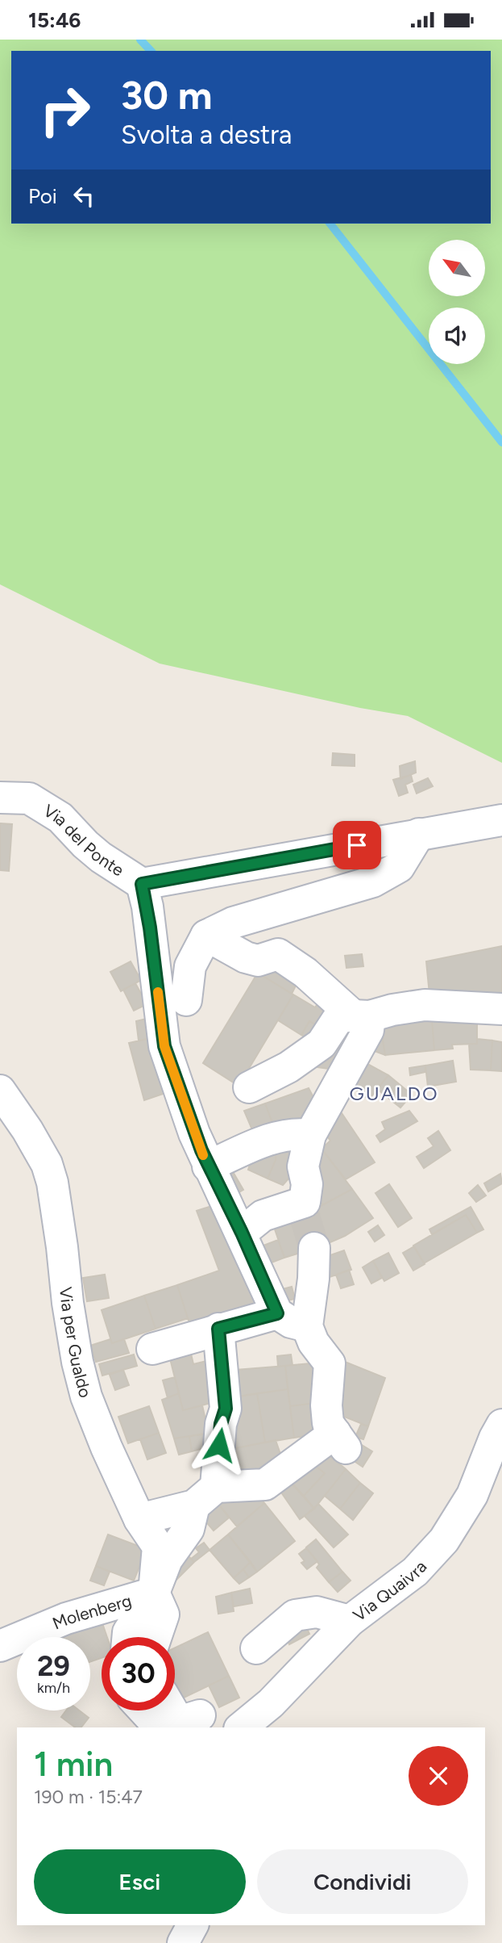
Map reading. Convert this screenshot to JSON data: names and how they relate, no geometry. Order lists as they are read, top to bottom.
{
  "streets": {
    "street": [
      "Via del Ponte",
      "Via per Gualdo",
      "Via Quaivra",
      "Molenberg"
    ]
  },
  "crossings": [
    ["Via per Gualdo", "Molenberg"]
  ],
  "districts": ["GUALDO"],
  "north": "top left",
  "page": {
    "status": "15:46",
    "turn": ["30 m", "Svolta a destra"],
    "then": "Poi",
    "speed": "29 km/h",
    "limit": "30",
    "heading": ["1 min", "190 m · 15:47"],
    "buttons": ["Esci", "Condividi"]
  }
}
